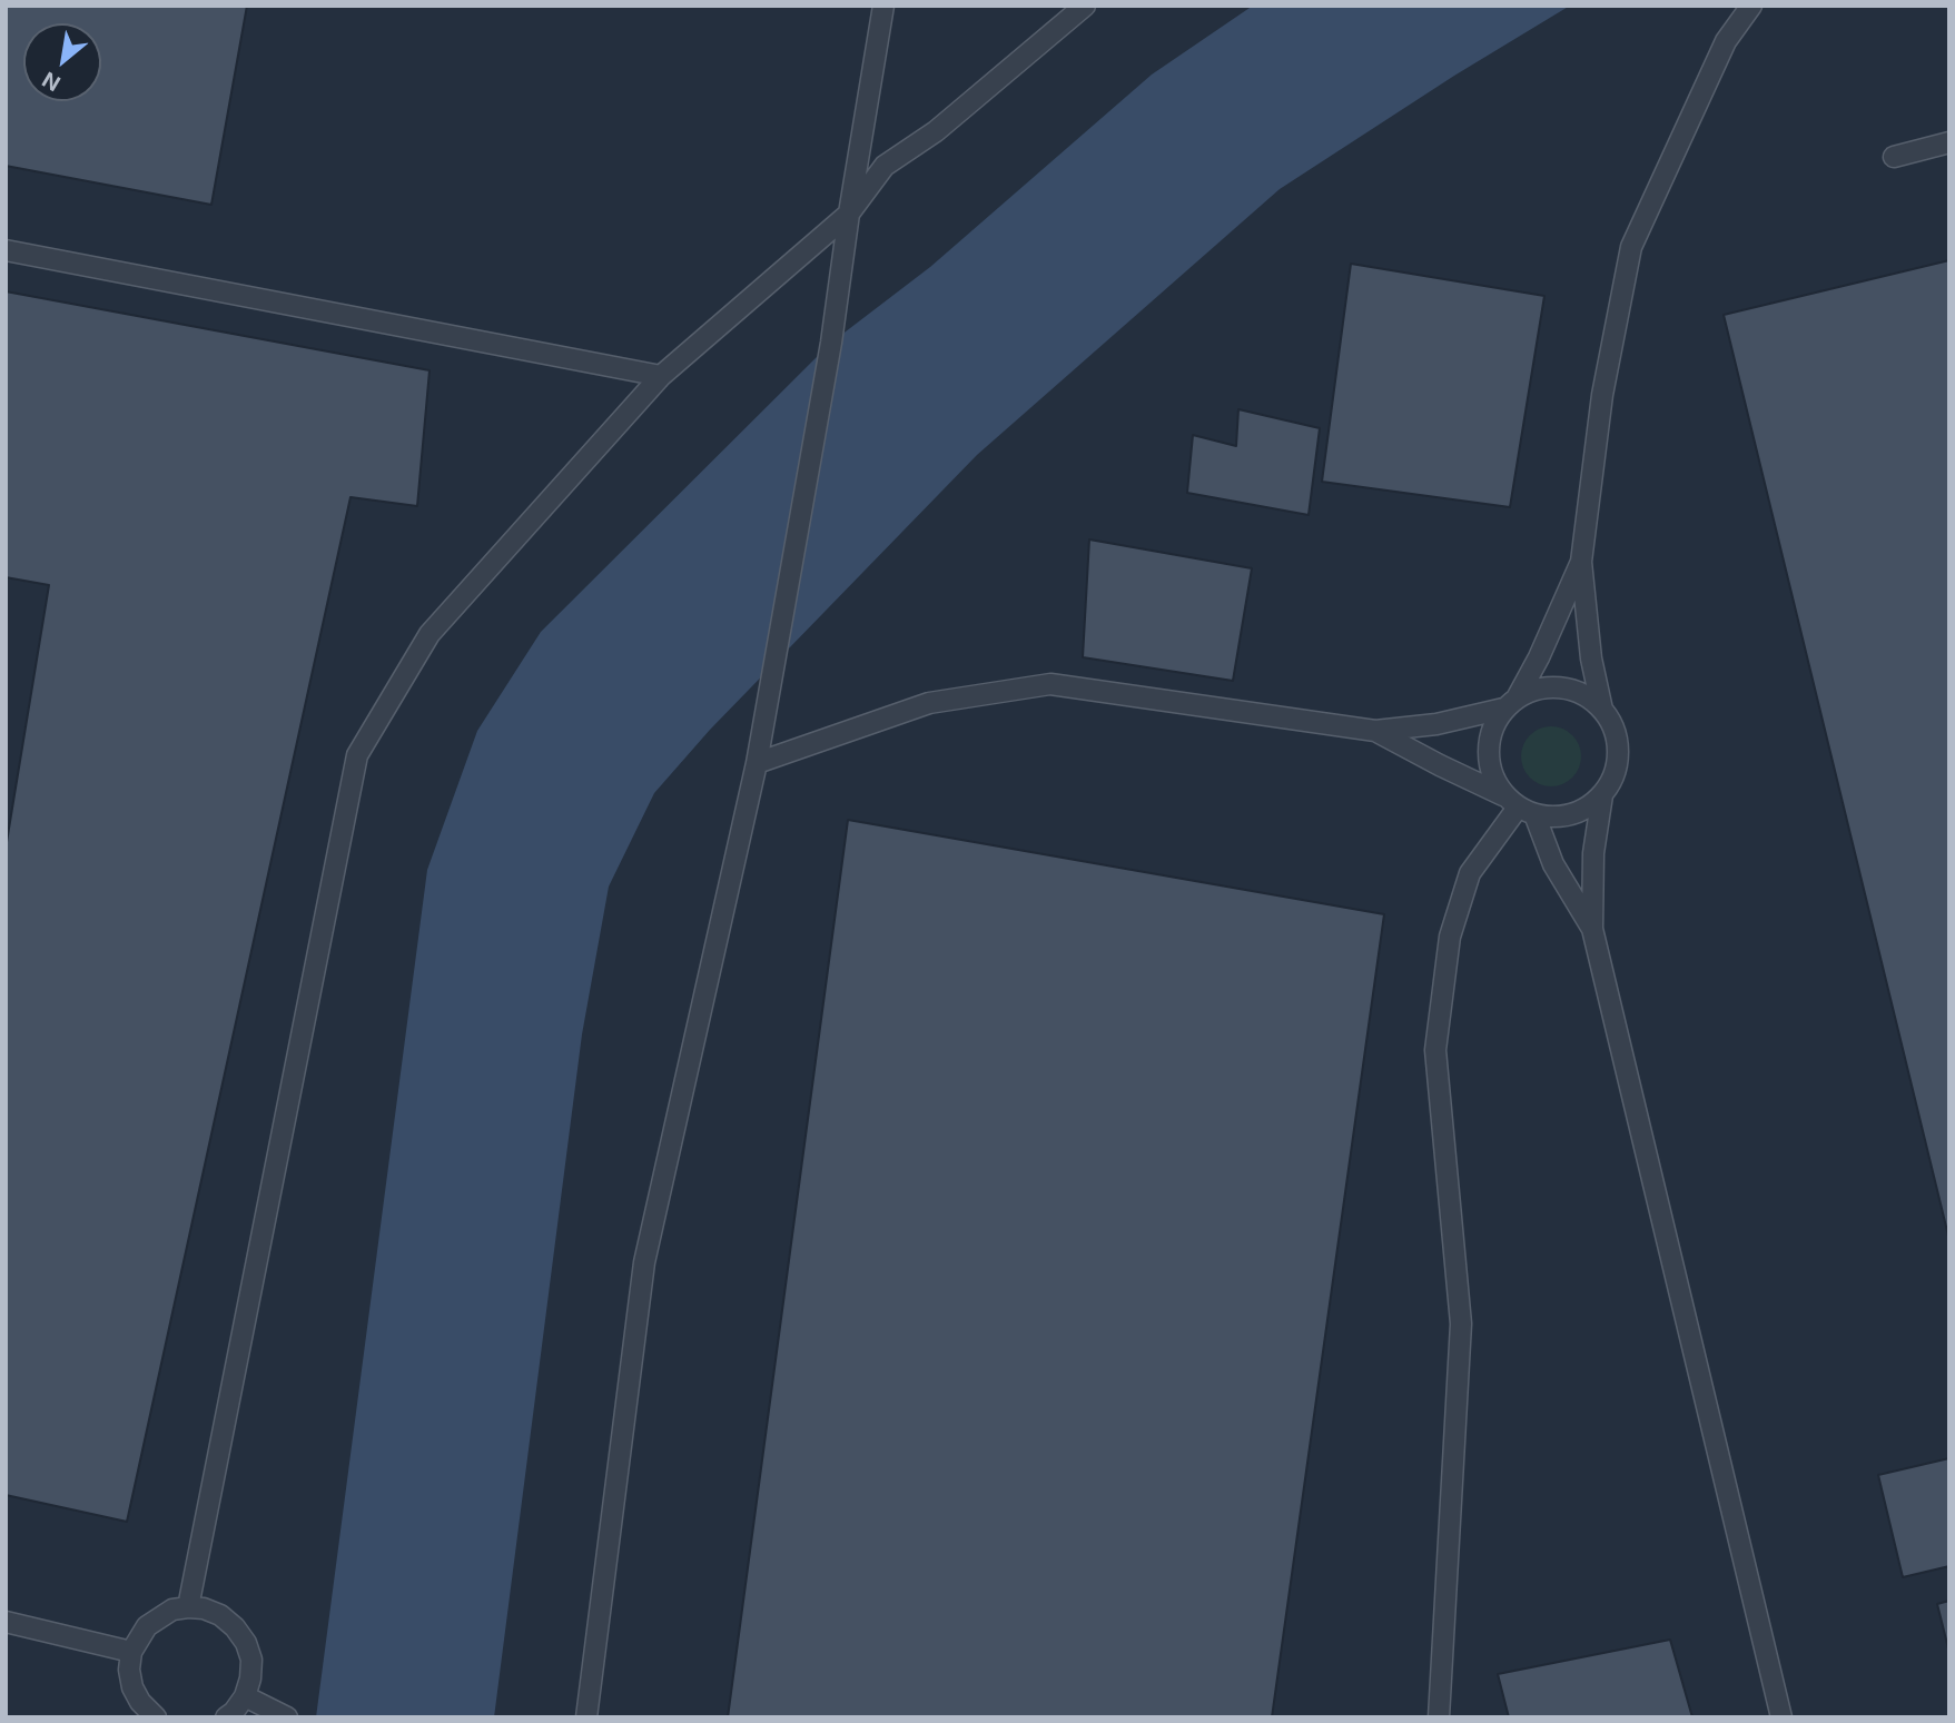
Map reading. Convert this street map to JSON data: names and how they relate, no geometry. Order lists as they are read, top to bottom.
{
  "north": "bottom left"
}
